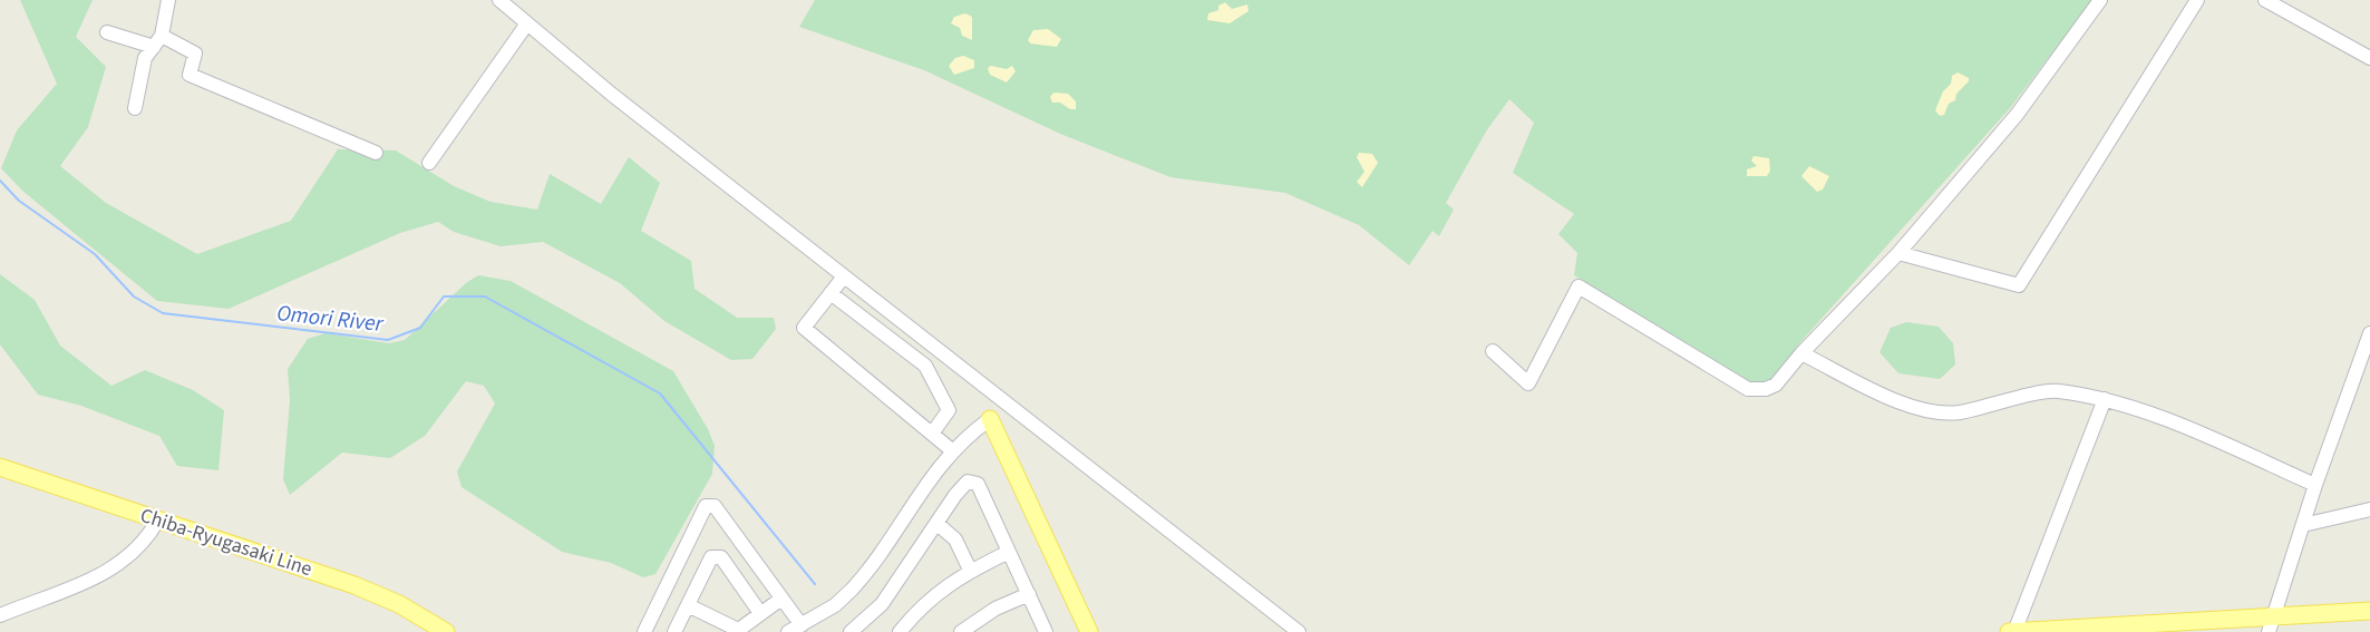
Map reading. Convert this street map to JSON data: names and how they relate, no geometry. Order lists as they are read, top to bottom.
{
  "streets": {
    "main road": ["Chiba-Ryugasaki Line"]
  },
  "water": ["Omori River"]
}
